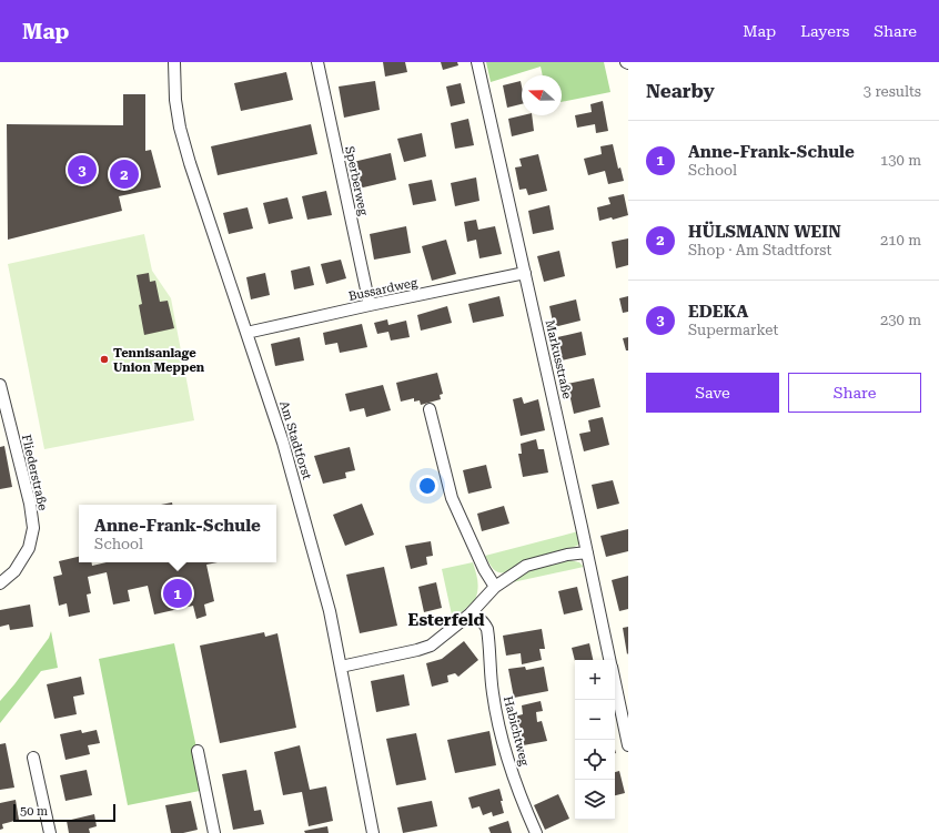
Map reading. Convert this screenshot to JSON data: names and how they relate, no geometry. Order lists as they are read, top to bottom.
{
  "streets": {
    "street": [
      "Sperberweg",
      "Bussardweg",
      "Markusstraße",
      "Am Stadtforst",
      "Fliederstraße",
      "Habichtweg"
    ]
  },
  "crossings": [
    ["Sperberweg", "Bussardweg"],
    ["Bussardweg", "Markusstraße"],
    ["Bussardweg", "Am Stadtforst"]
  ],
  "districts": ["Esterfeld"],
  "places": ["Tennisanlage Union Meppen"],
  "scale_bar": "50 m",
  "north": "left",
  "page": {
    "header": "Map",
    "nav": ["Map", "Layers", "Share"],
    "heading": ["Nearby", "3 results"],
    "list": [
      {
        "mark": "1",
        "name": "Anne-Frank-Schule",
        "note": "School",
        "value": "130 m"
      },
      {
        "mark": "2",
        "name": "HÜLSMANN WEIN",
        "note": "Shop · Am Stadtforst",
        "value": "210 m"
      },
      {
        "mark": "3",
        "name": "EDEKA",
        "note": "Supermarket",
        "value": "230 m"
      }
    ],
    "pins": ["3", "2", "1"],
    "buttons": ["Save", "Share"],
    "popup": ["Anne-Frank-Schule", "School"],
    "map_buttons": ["+", "−"],
    "scale": "50 m"
  }
}
